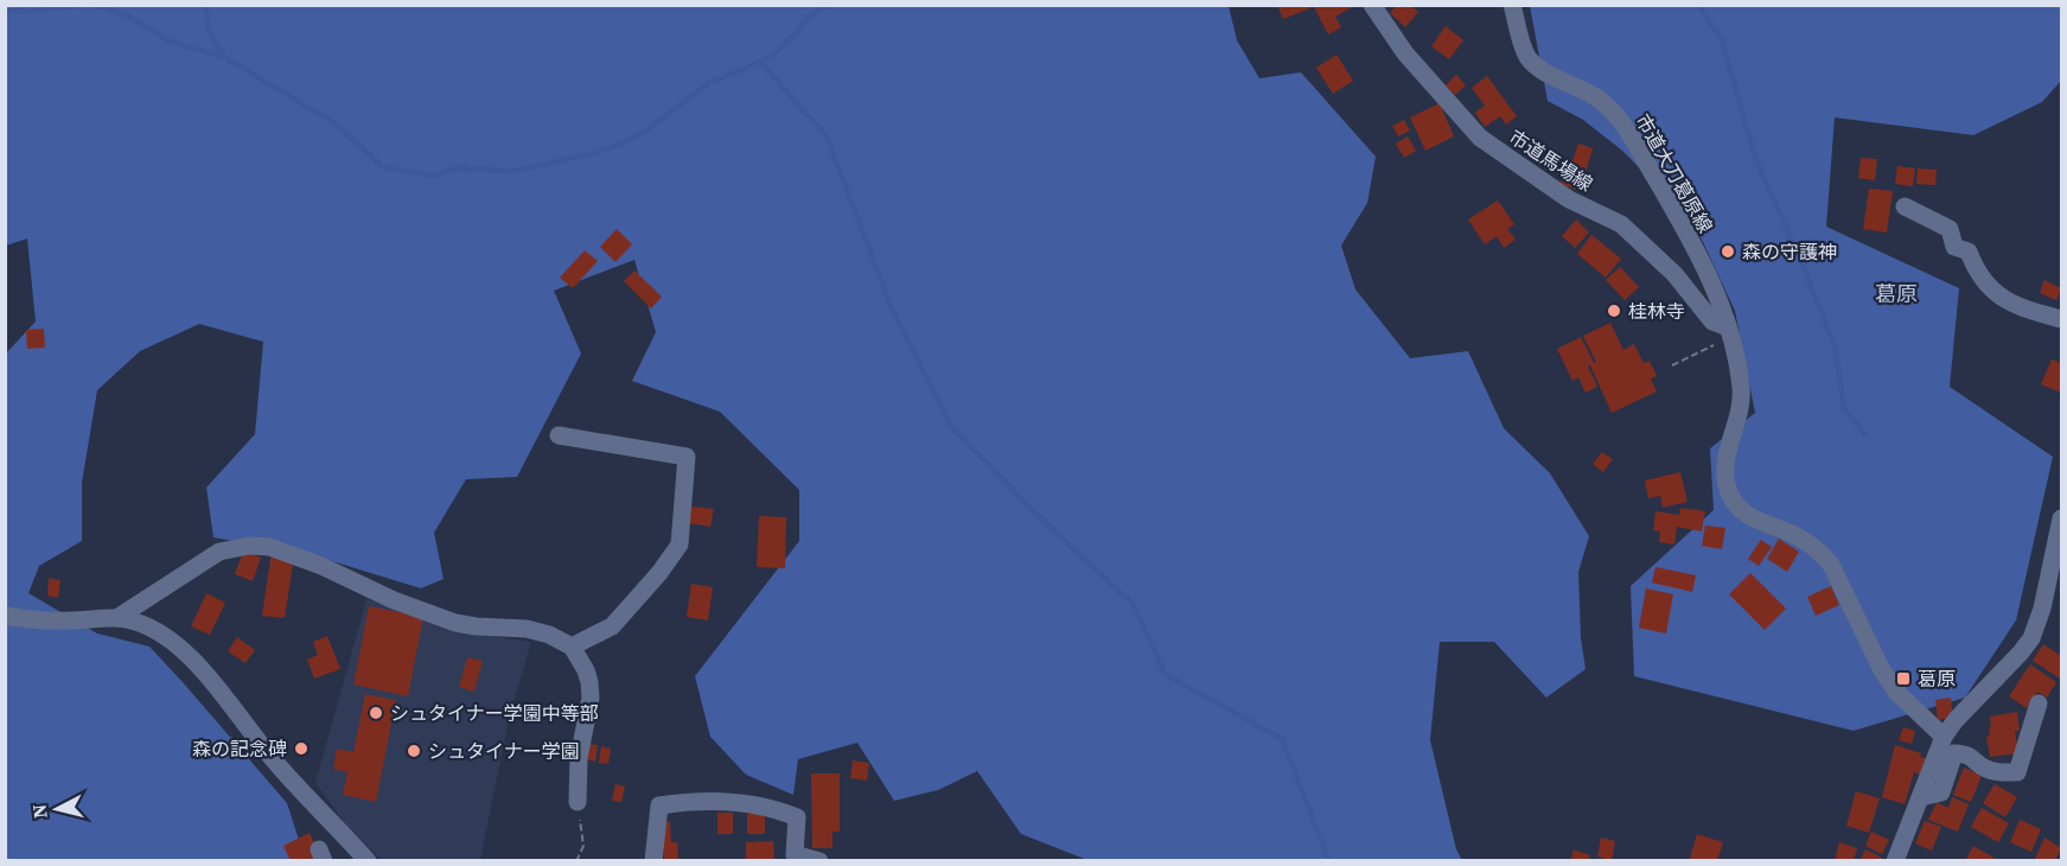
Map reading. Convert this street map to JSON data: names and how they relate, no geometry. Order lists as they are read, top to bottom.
{
  "streets": {
    "street": ["市道馬場線", "市道大刀葛原線"]
  },
  "crossings": [
    ["市道馬場線", "市道大刀葛原線"]
  ],
  "districts": ["葛原"],
  "places": {
    "other": [
      "森の守護神",
      "桂林寺",
      "シュタイナー学園中等部",
      "森の記念碑",
      "シュタイナー学園"
    ],
    "transit": ["葛原"]
  },
  "north": "left"
}
